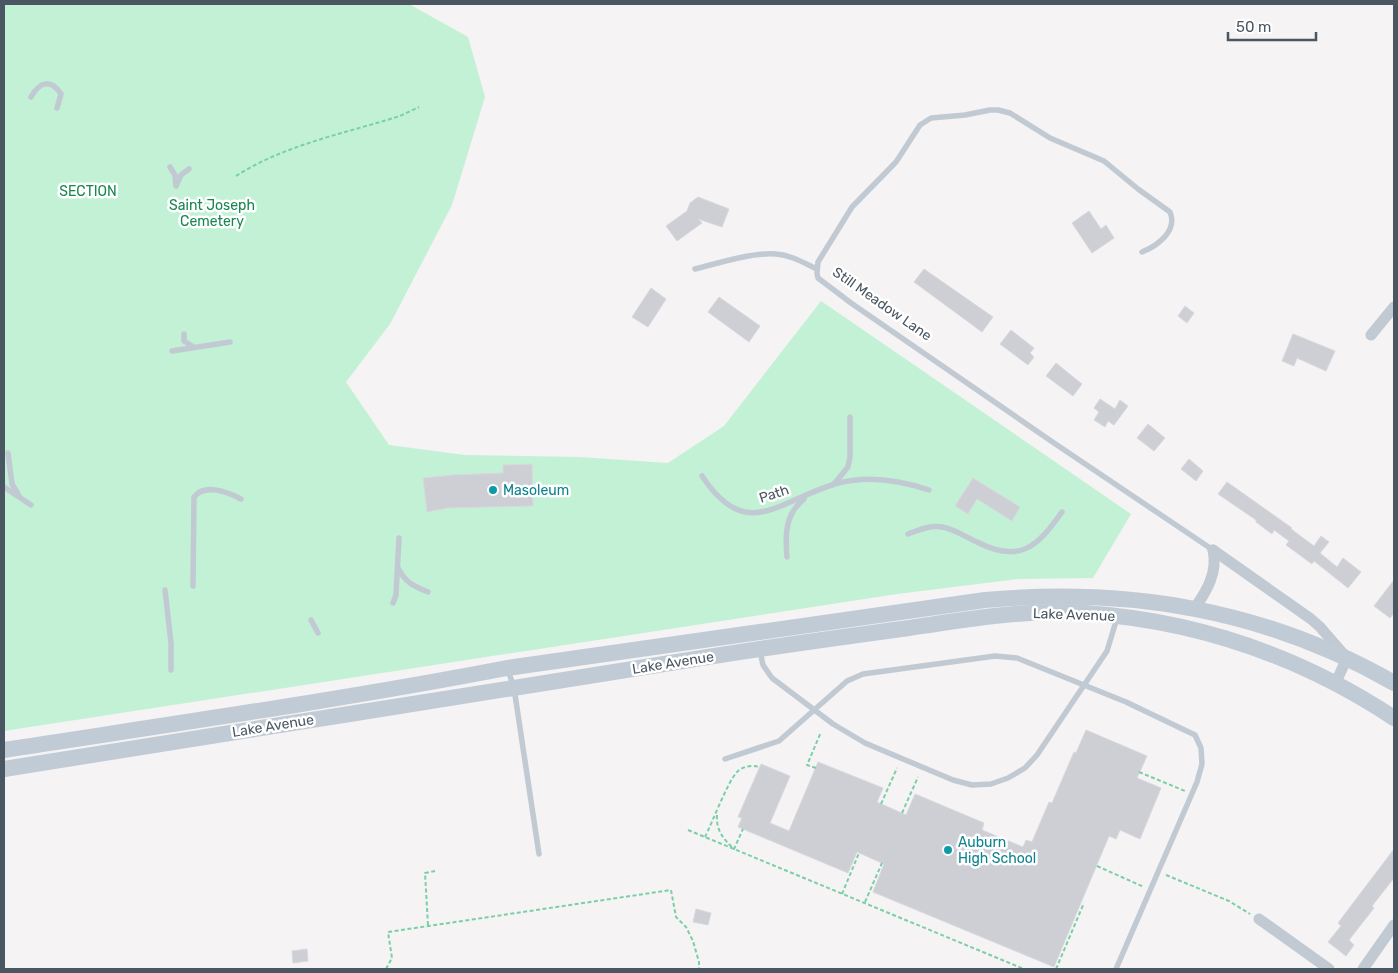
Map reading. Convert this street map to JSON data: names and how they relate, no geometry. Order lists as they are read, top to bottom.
{
  "streets": {
    "main road": ["Lake Avenue"],
    "lane": ["Still Meadow Lane", "Path"]
  },
  "crossings": [
    ["Still Meadow Lane", "Lake Avenue"]
  ],
  "parks": ["SECTION", "Saint Joseph Cemetery"],
  "places": ["Masoleum", "Auburn High School"],
  "scale_bar": "50 m"
}
